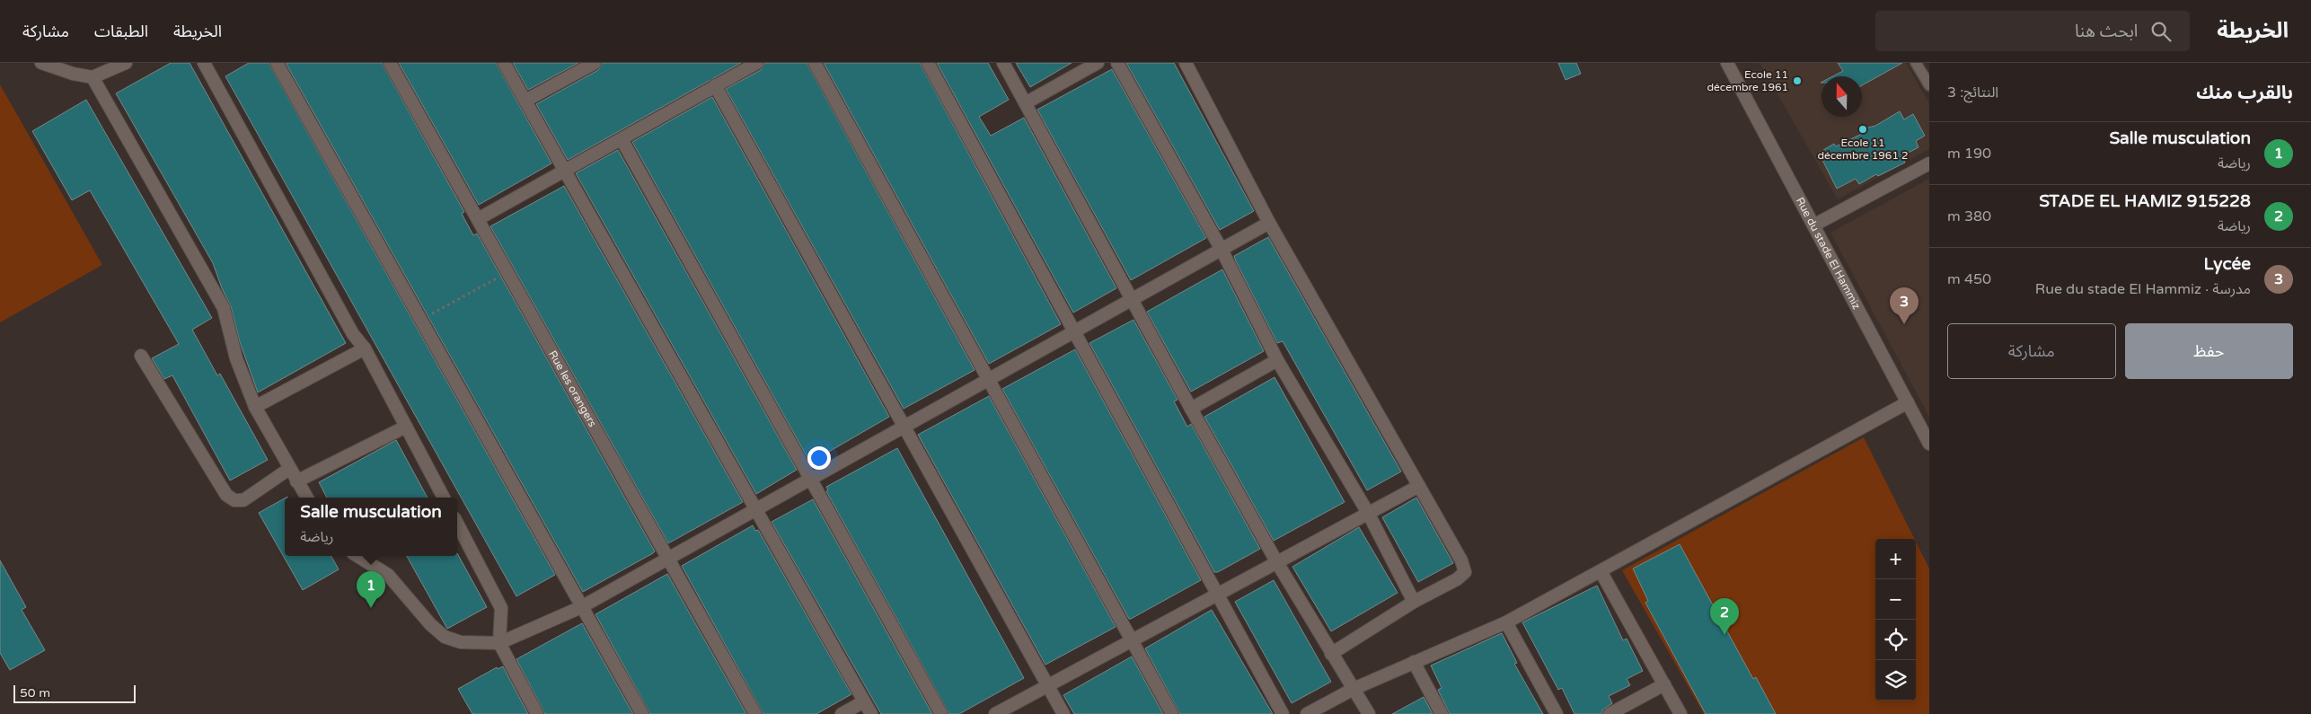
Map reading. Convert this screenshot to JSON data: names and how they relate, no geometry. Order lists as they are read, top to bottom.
{
  "streets": {
    "street": ["Rue du stade El Hammiz", "Rue les orangers"]
  },
  "places": ["Ecole 11 décembre 1961", "Ecole 11 décembre 1961 2"],
  "scale_bar": "50 m",
  "north": "top",
  "page": {
    "header": "الخريطة",
    "search": "ابحث هنا",
    "nav": ["الخريطة", "الطبقات", "مشاركة"],
    "heading": ["بالقرب منك", "النتائج: 3"],
    "list": [
      {
        "mark": "1",
        "name": "Salle musculation",
        "note": "رياضة",
        "value": "190 m"
      },
      {
        "mark": "2",
        "name": "STADE EL HAMIZ 915228",
        "note": "رياضة",
        "value": "380 m"
      },
      {
        "mark": "3",
        "name": "Lycée",
        "note": "مدرسة · Rue du stade El Hammiz",
        "value": "450 m"
      }
    ],
    "pins": ["3", "1", "2"],
    "buttons": ["حفظ", "مشاركة"],
    "popup": ["Salle musculation", "رياضة"],
    "map_buttons": ["+", "−"],
    "scale": "50 m"
  }
}
